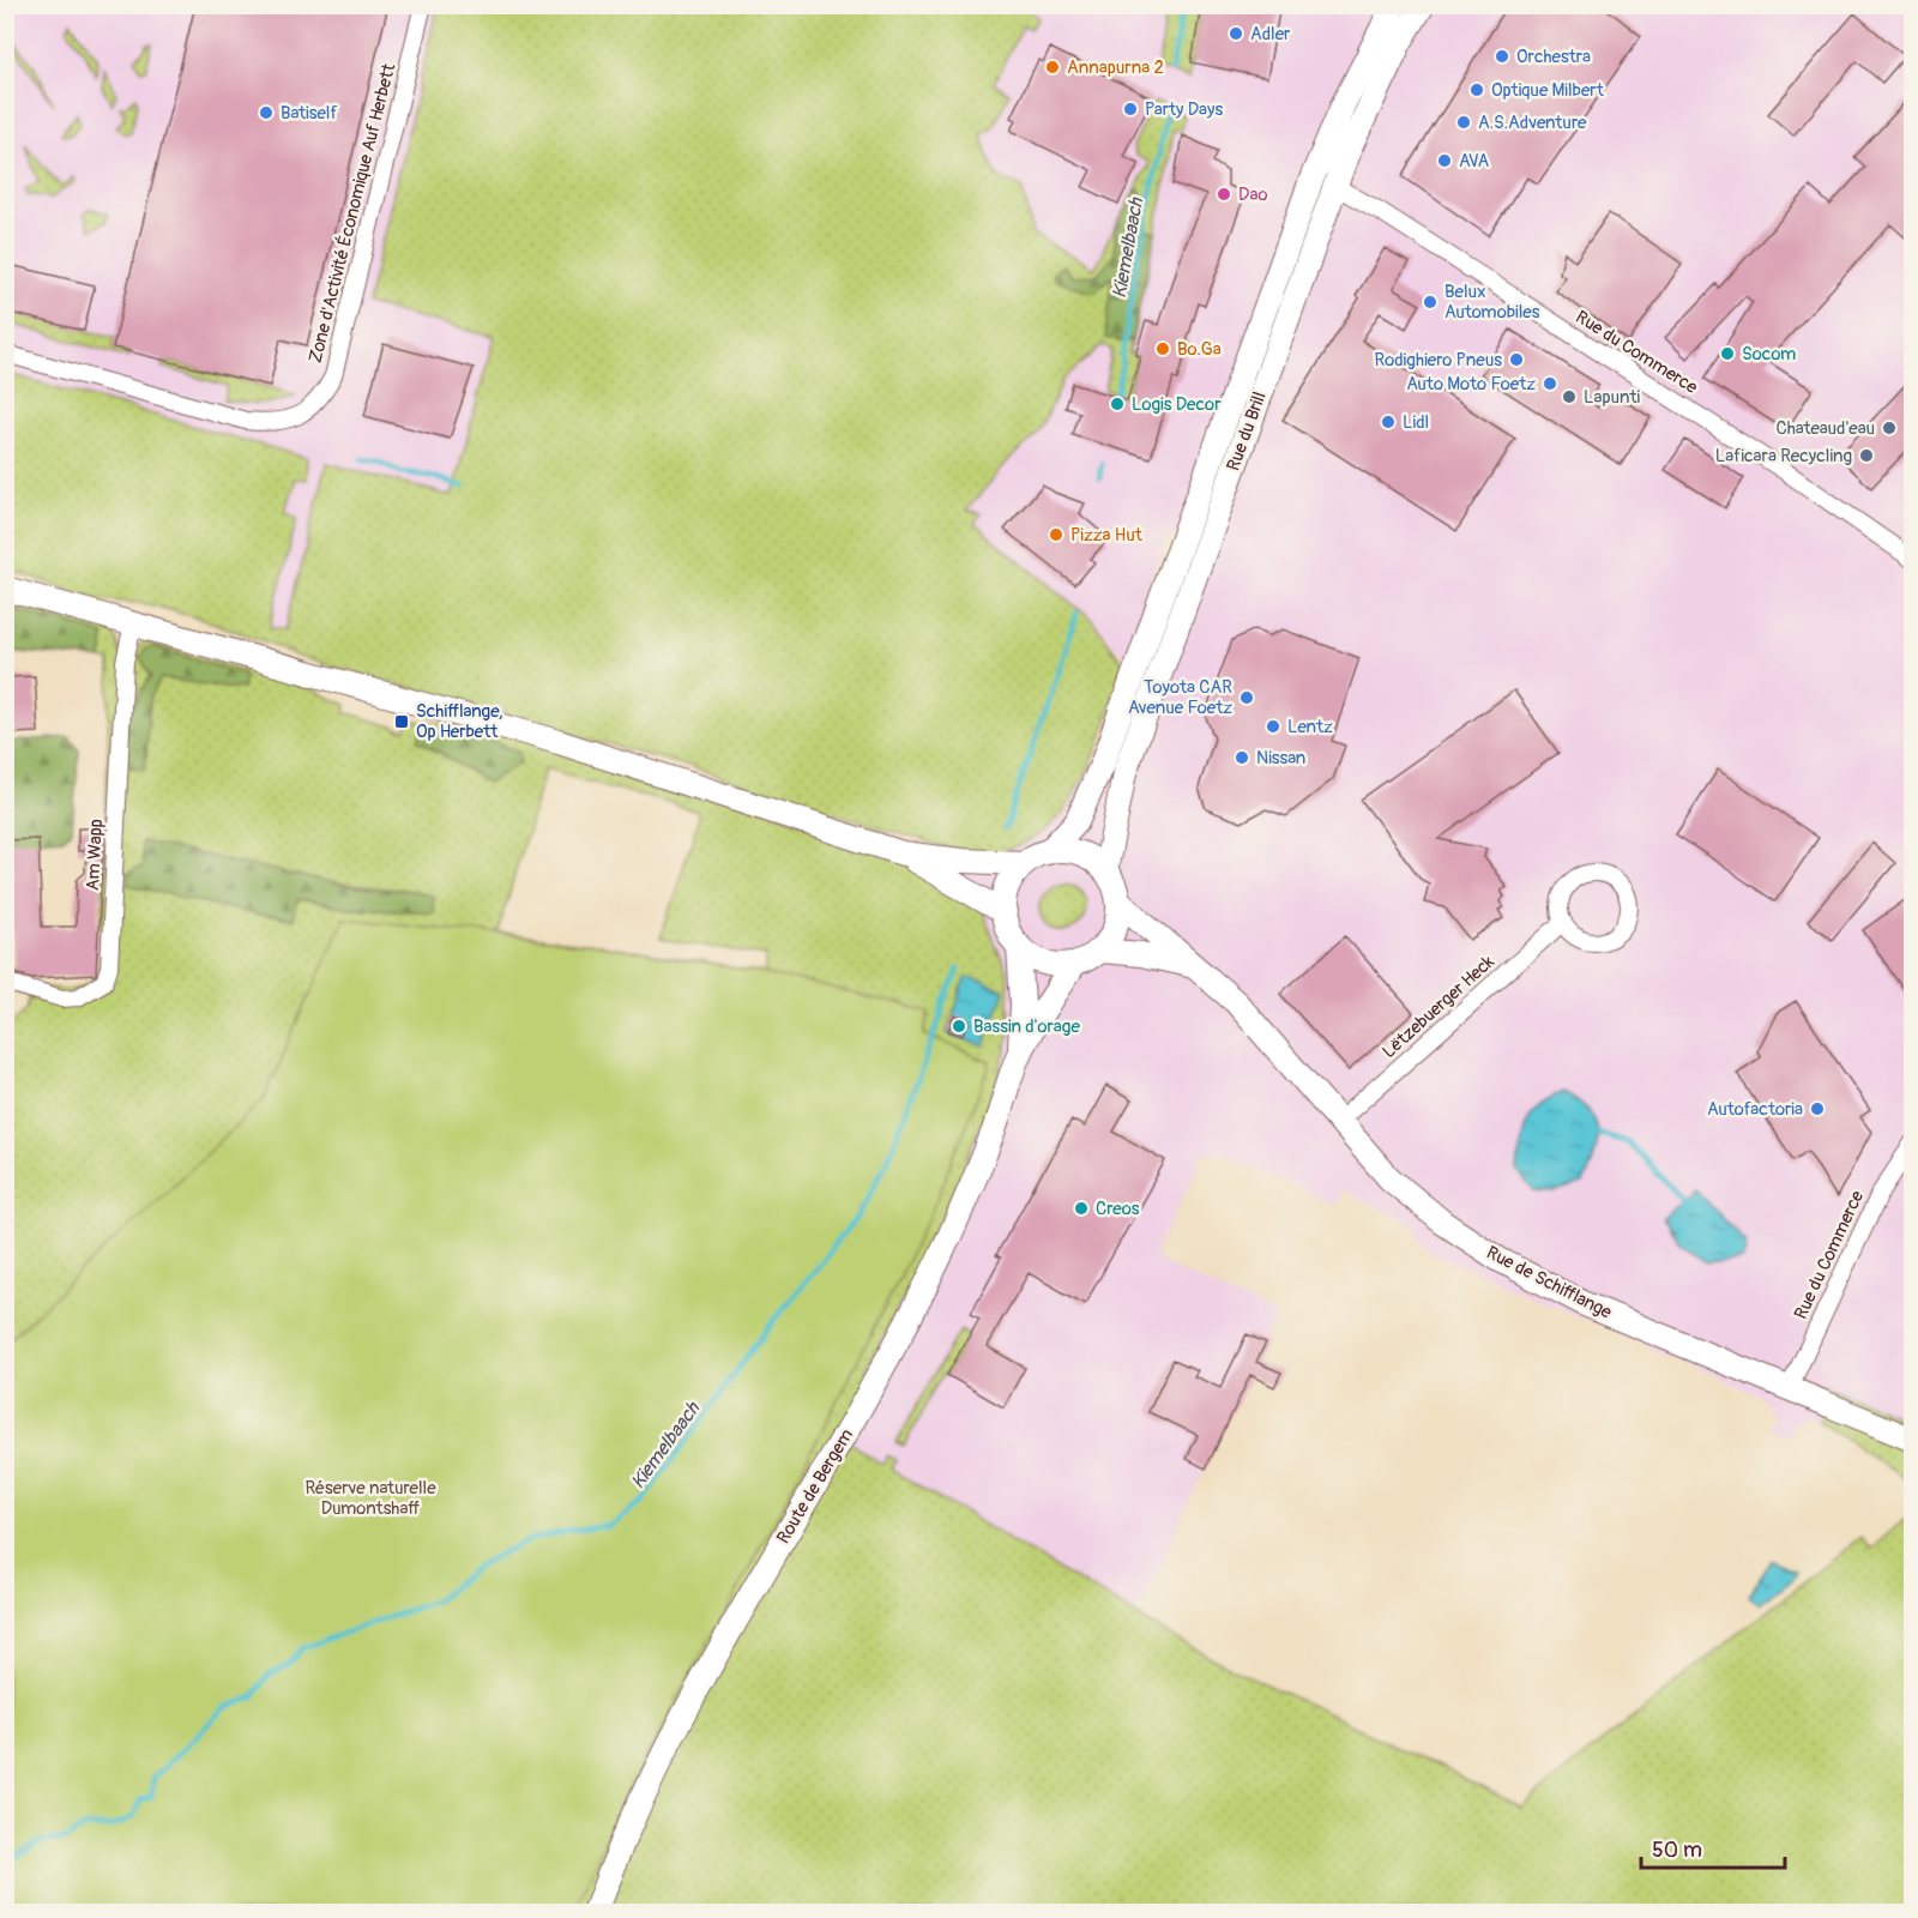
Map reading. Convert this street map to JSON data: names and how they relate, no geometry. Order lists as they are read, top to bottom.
{
  "streets": {
    "main road": ["Rue du Brill", "Rue de Schifflange", "Route de Bergem"],
    "street": [
      "Zone d'Activité Économique Auf Herbett",
      "Rue du Commerce",
      "Am Wapp",
      "Lëtzebuerger Heck"
    ]
  },
  "crossings": [
    ["Rue du Commerce", "Rue du Brill"],
    ["Rue du Commerce", "Rue de Schifflange"],
    ["Rue du Brill", "Rue de Schifflange"],
    ["Rue du Brill", "Route de Bergem"],
    ["Lëtzebuerger Heck", "Rue de Schifflange"],
    ["Rue de Schifflange", "Route de Bergem"]
  ],
  "water": ["Kiemelbaach"],
  "parks": ["Réserve naturelle Dumontshaff"],
  "places": {
    "other": [
      "Adler",
      "Orchestra",
      "Annapurna 2",
      "Optique Milbert",
      "Party Days",
      "Batiself",
      "A.S.Adventure",
      "AVA",
      "Dao",
      "Belux Automobiles",
      "Bo.Ga",
      "Socom",
      "Rodighiero Pneus",
      "Auto Moto Foetz",
      "Lapunti",
      "Logis Decor",
      "Lidl",
      "Chateaud'eau",
      "Laficara Recycling",
      "Pizza Hut",
      "Toyota CAR Avenue Foetz",
      "Lentz",
      "Nissan",
      "Bassin d'orage",
      "Autofactoria",
      "Creos"
    ],
    "transit": ["Schifflange, Op Herbett"]
  },
  "scale_bar": "50 m"
}
